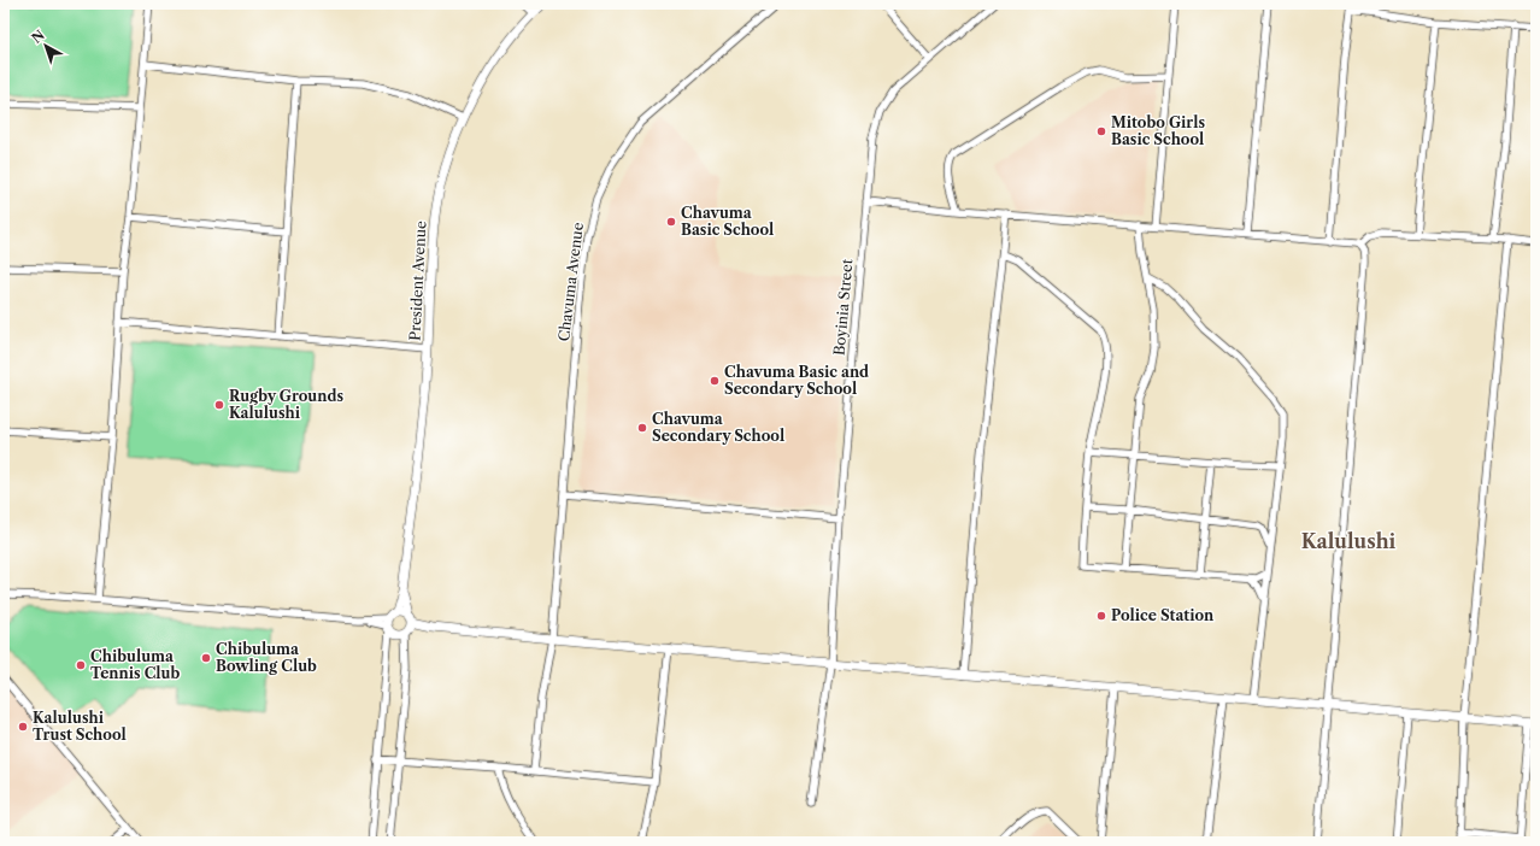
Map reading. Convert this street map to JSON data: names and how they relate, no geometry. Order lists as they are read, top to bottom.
{
  "streets": {
    "street": ["President Avenue", "Chavuma Avenue", "Boyinia Street"]
  },
  "districts": ["Kalulushi"],
  "places": [
    "Mitobo Girls Basic School",
    "Chavuma Basic School",
    "Chavuma Basic and Secondary School",
    "Rugby Grounds Kalulushi",
    "Chavuma Secondary School",
    "Police Station",
    "Chibuluma Bowling Club",
    "Chibuluma Tennis Club",
    "Kalulushi Trust School"
  ],
  "north": "top left"
}
